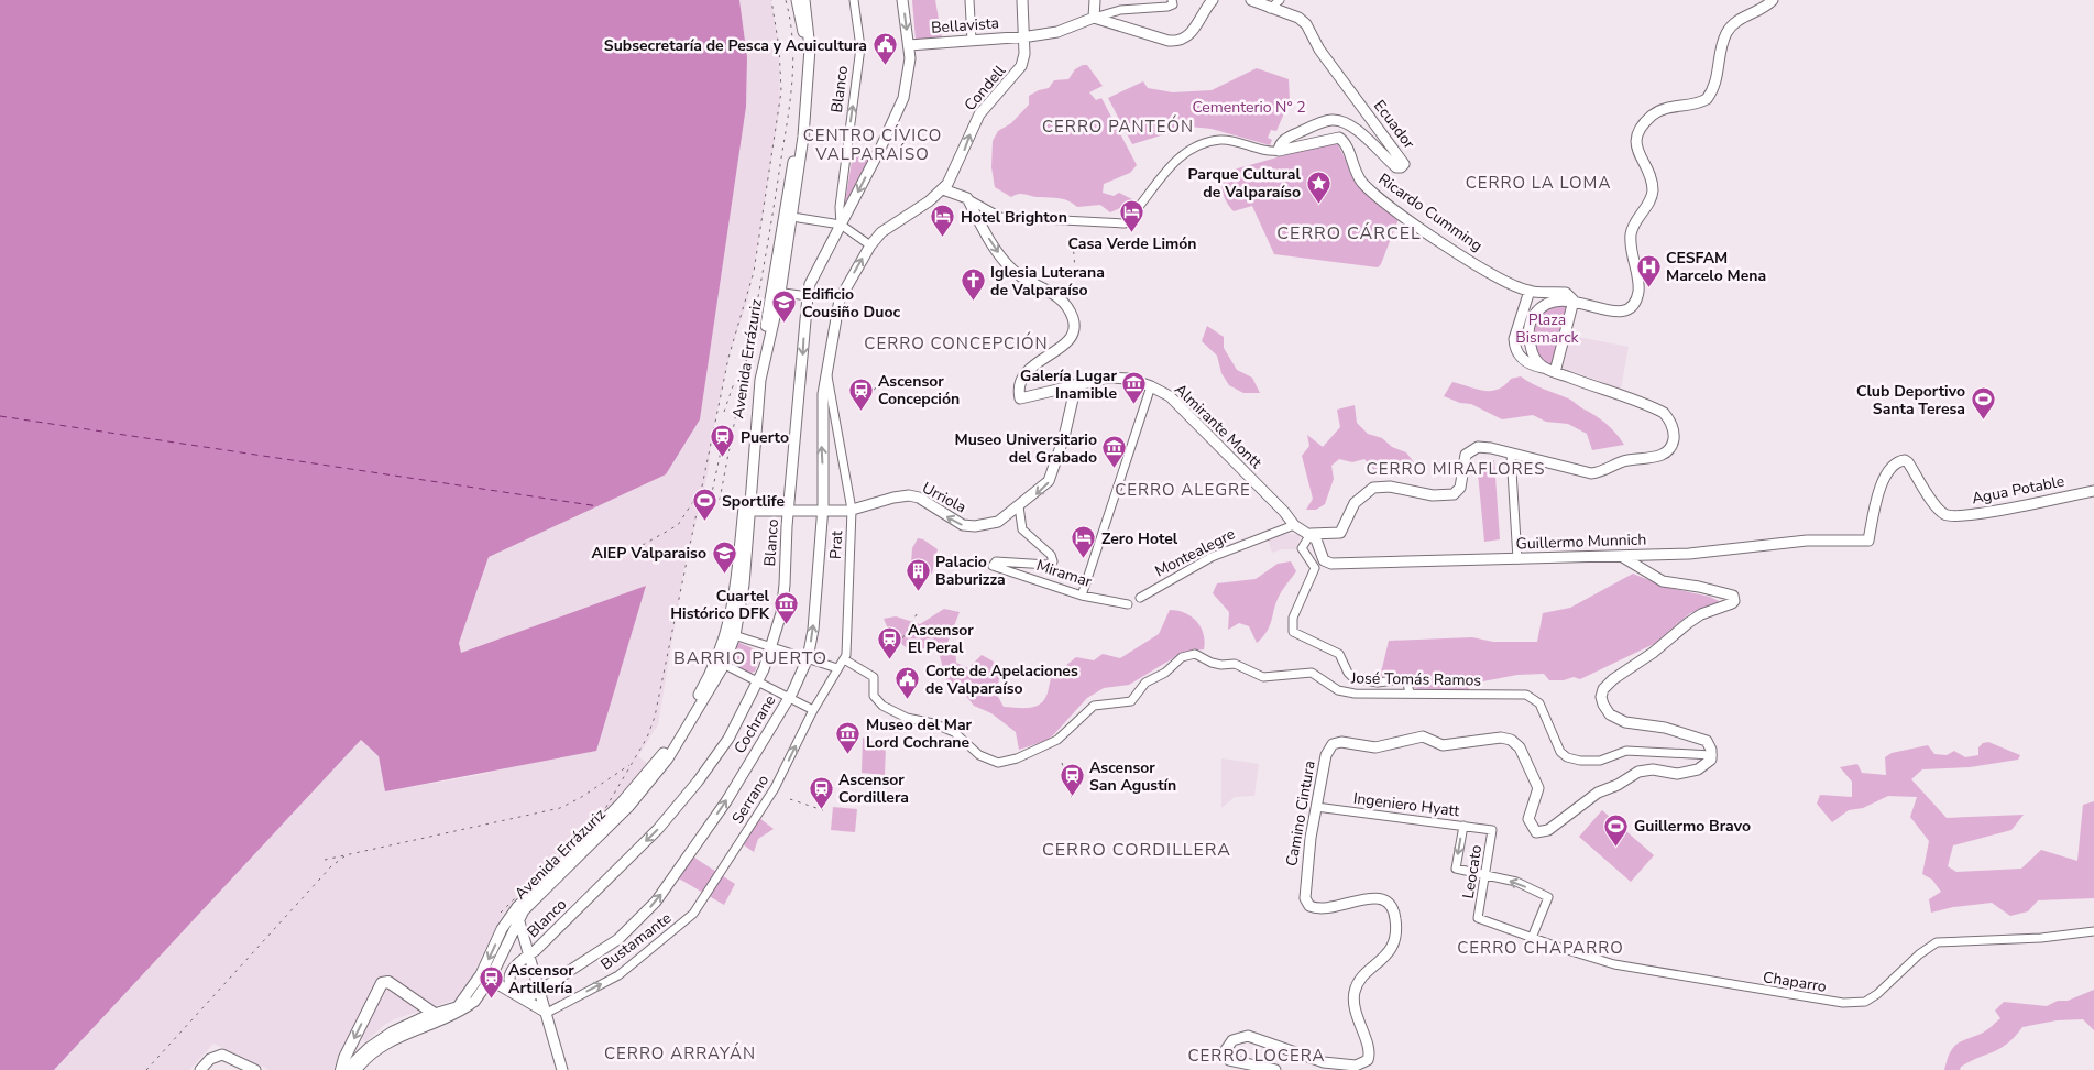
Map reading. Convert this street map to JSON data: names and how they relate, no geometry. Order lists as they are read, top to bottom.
{
  "streets": {
    "main road": [
      "Bellavista",
      "Condell",
      "Blanco",
      "Ecuador",
      "Ricardo Cumming",
      "Avenida Errázuriz",
      "Almirante Montt",
      "Agua Potable",
      "Urriola",
      "Guillermo Munnich",
      "Cochrane",
      "Camino Cintura"
    ],
    "street": [
      "Prat",
      "Montealegre",
      "Miramar",
      "José Tomás Ramos",
      "Serrano",
      "Ingeniero Hyatt",
      "Leocato",
      "Bustamante",
      "Chaparro"
    ]
  },
  "crossings": [
    ["Bellavista", "Condell"],
    ["Condell", "Cochrane"],
    ["Blanco", "Urriola"],
    ["Blanco", "Cochrane"],
    ["Ecuador", "Ricardo Cumming"],
    ["Ricardo Cumming", "Almirante Montt"],
    ["Avenida Errázuriz", "Urriola"],
    ["Almirante Montt", "Urriola"],
    ["Almirante Montt", "Guillermo Munnich"],
    ["Almirante Montt", "Montealegre"],
    ["Agua Potable", "Guillermo Munnich"],
    ["Urriola", "Prat"],
    ["Urriola", "Miramar"],
    ["Urriola", "Cochrane"],
    ["Prat", "José Tomás Ramos"],
    ["Prat", "Cochrane"],
    ["Prat", "Serrano"],
    ["José Tomás Ramos", "Camino Cintura"],
    ["Serrano", "Bustamante"],
    ["Ingeniero Hyatt", "Camino Cintura"],
    ["Ingeniero Hyatt", "Leocato"],
    ["Leocato", "Chaparro"]
  ],
  "one_way": ["Cochrane", "Serrano", "Bustamante"],
  "districts": [
    "CERRO PANTEÓN",
    "CENTRO CÍVICO VALPARAÍSO",
    "CERRO LA LOMA",
    "CERRO CÁRCEL",
    "CERRO CONCEPCIÓN",
    "CERRO MIRAFLORES",
    "CERRO ALEGRE",
    "BARRIO PUERTO",
    "CERRO CORDILLERA",
    "CERRO CHAPARRO",
    "CERRO ARRAYÁN",
    "CERRO LOCERA"
  ],
  "parks": ["Cementerio N° 2", "Plaza Bismarck"],
  "places": {
    "public building": ["Subsecretaría de Pesca y Acuicultura", "Corte de Apelaciones de Valparaíso"],
    "place": ["Parque Cultural de Valparaíso"],
    "hotel": ["Casa Verde Limón", "Hotel Brighton", "Zero Hotel"],
    "hospital": ["CESFAM Marcelo Mena"],
    "church": ["Iglesia Luterana de Valparaíso"],
    "school or university": ["Edificio Cousiño Duoc", "AIEP Valparaiso"],
    "museum": [
      "Galería Lugar Inamible",
      "Museo Universitario del Grabado",
      "Cuartel Histórico DFK",
      "Museo del Mar Lord Cochrane"
    ],
    "station": [
      "Ascensor Concepción",
      "Puerto",
      "Ascensor El Peral",
      "Ascensor San Agustín",
      "Ascensor Cordillera",
      "Ascensor Artillería"
    ],
    "sports": ["Club Deportivo Santa Teresa", "Sportlife", "Guillermo Bravo"],
    "building": ["Palacio Baburizza"]
  }
}
